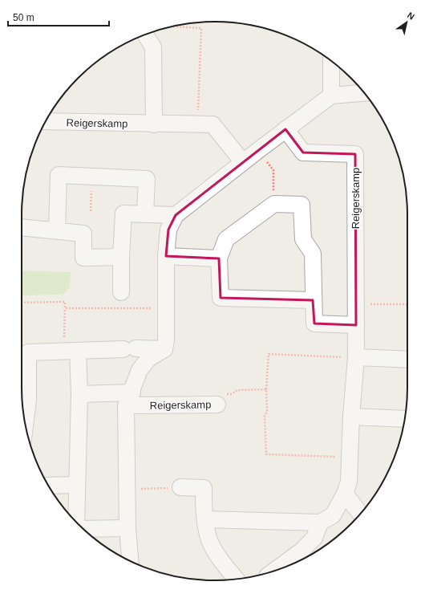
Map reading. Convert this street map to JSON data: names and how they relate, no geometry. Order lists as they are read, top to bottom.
{
  "streets": {
    "street": ["Reigerskamp"]
  },
  "scale_bar": "50 m",
  "north": "top right"
}
